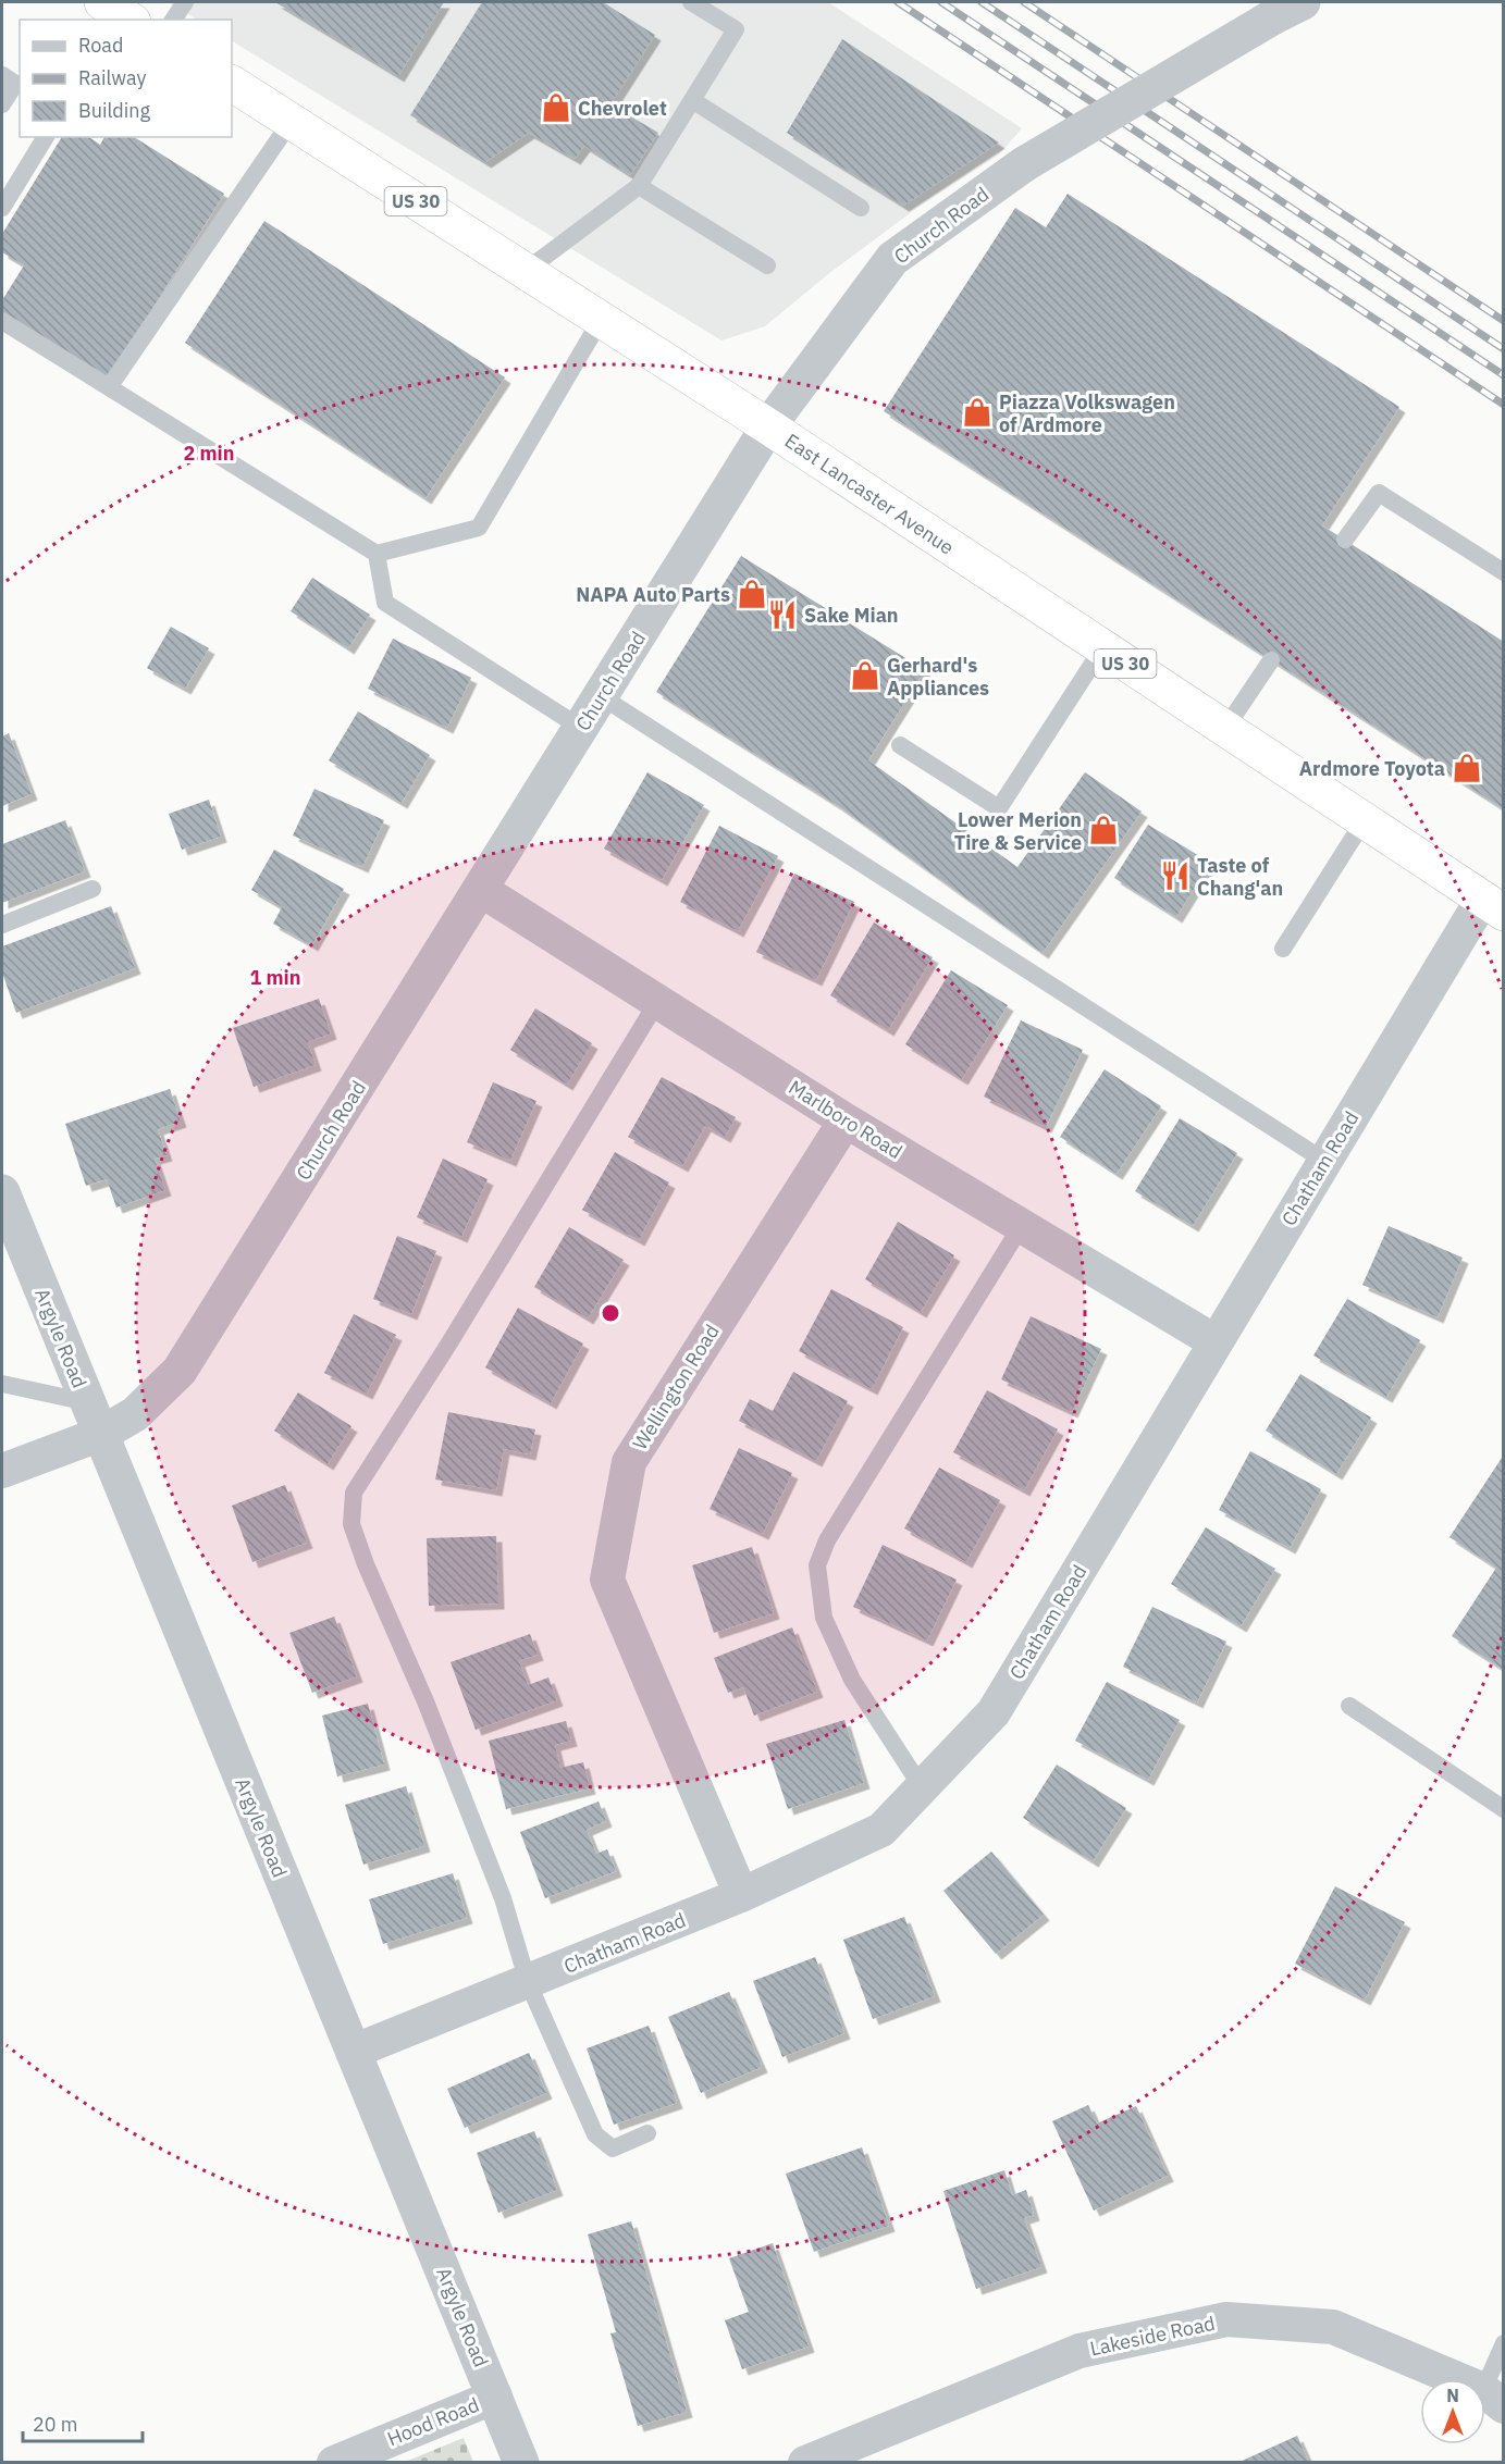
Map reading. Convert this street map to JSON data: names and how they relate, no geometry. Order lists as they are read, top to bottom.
{
  "streets": {
    "highway": ["US 30", "East Lancaster Avenue"],
    "street": [
      "Church Road",
      "Marlboro Road",
      "Chatham Road",
      "Argyle Road",
      "Wellington Road",
      "Lakeside Road",
      "Hood Road"
    ]
  },
  "crossings": [
    ["Church Road", "East Lancaster Avenue"],
    ["Church Road", "Marlboro Road"],
    ["Church Road", "Argyle Road"],
    ["East Lancaster Avenue", "Chatham Road"],
    ["Marlboro Road", "Chatham Road"],
    ["Marlboro Road", "Wellington Road"],
    ["Chatham Road", "Argyle Road"],
    ["Chatham Road", "Wellington Road"],
    ["Argyle Road", "Hood Road"]
  ],
  "places": {
    "shop": [
      "Chevrolet",
      "Piazza Volkswagen of Ardmore",
      "NAPA Auto Parts",
      "Gerhard's Appliances",
      "Ardmore Toyota",
      "Lower Merion Tire & Service"
    ],
    "restaurant": ["Sake Mian", "Taste of Chang'an"]
  },
  "legend": ["Road", "Railway", "Building"],
  "scale_bar": "20 m",
  "north": "top",
  "rings": ["2 min", "1 min"]
}
